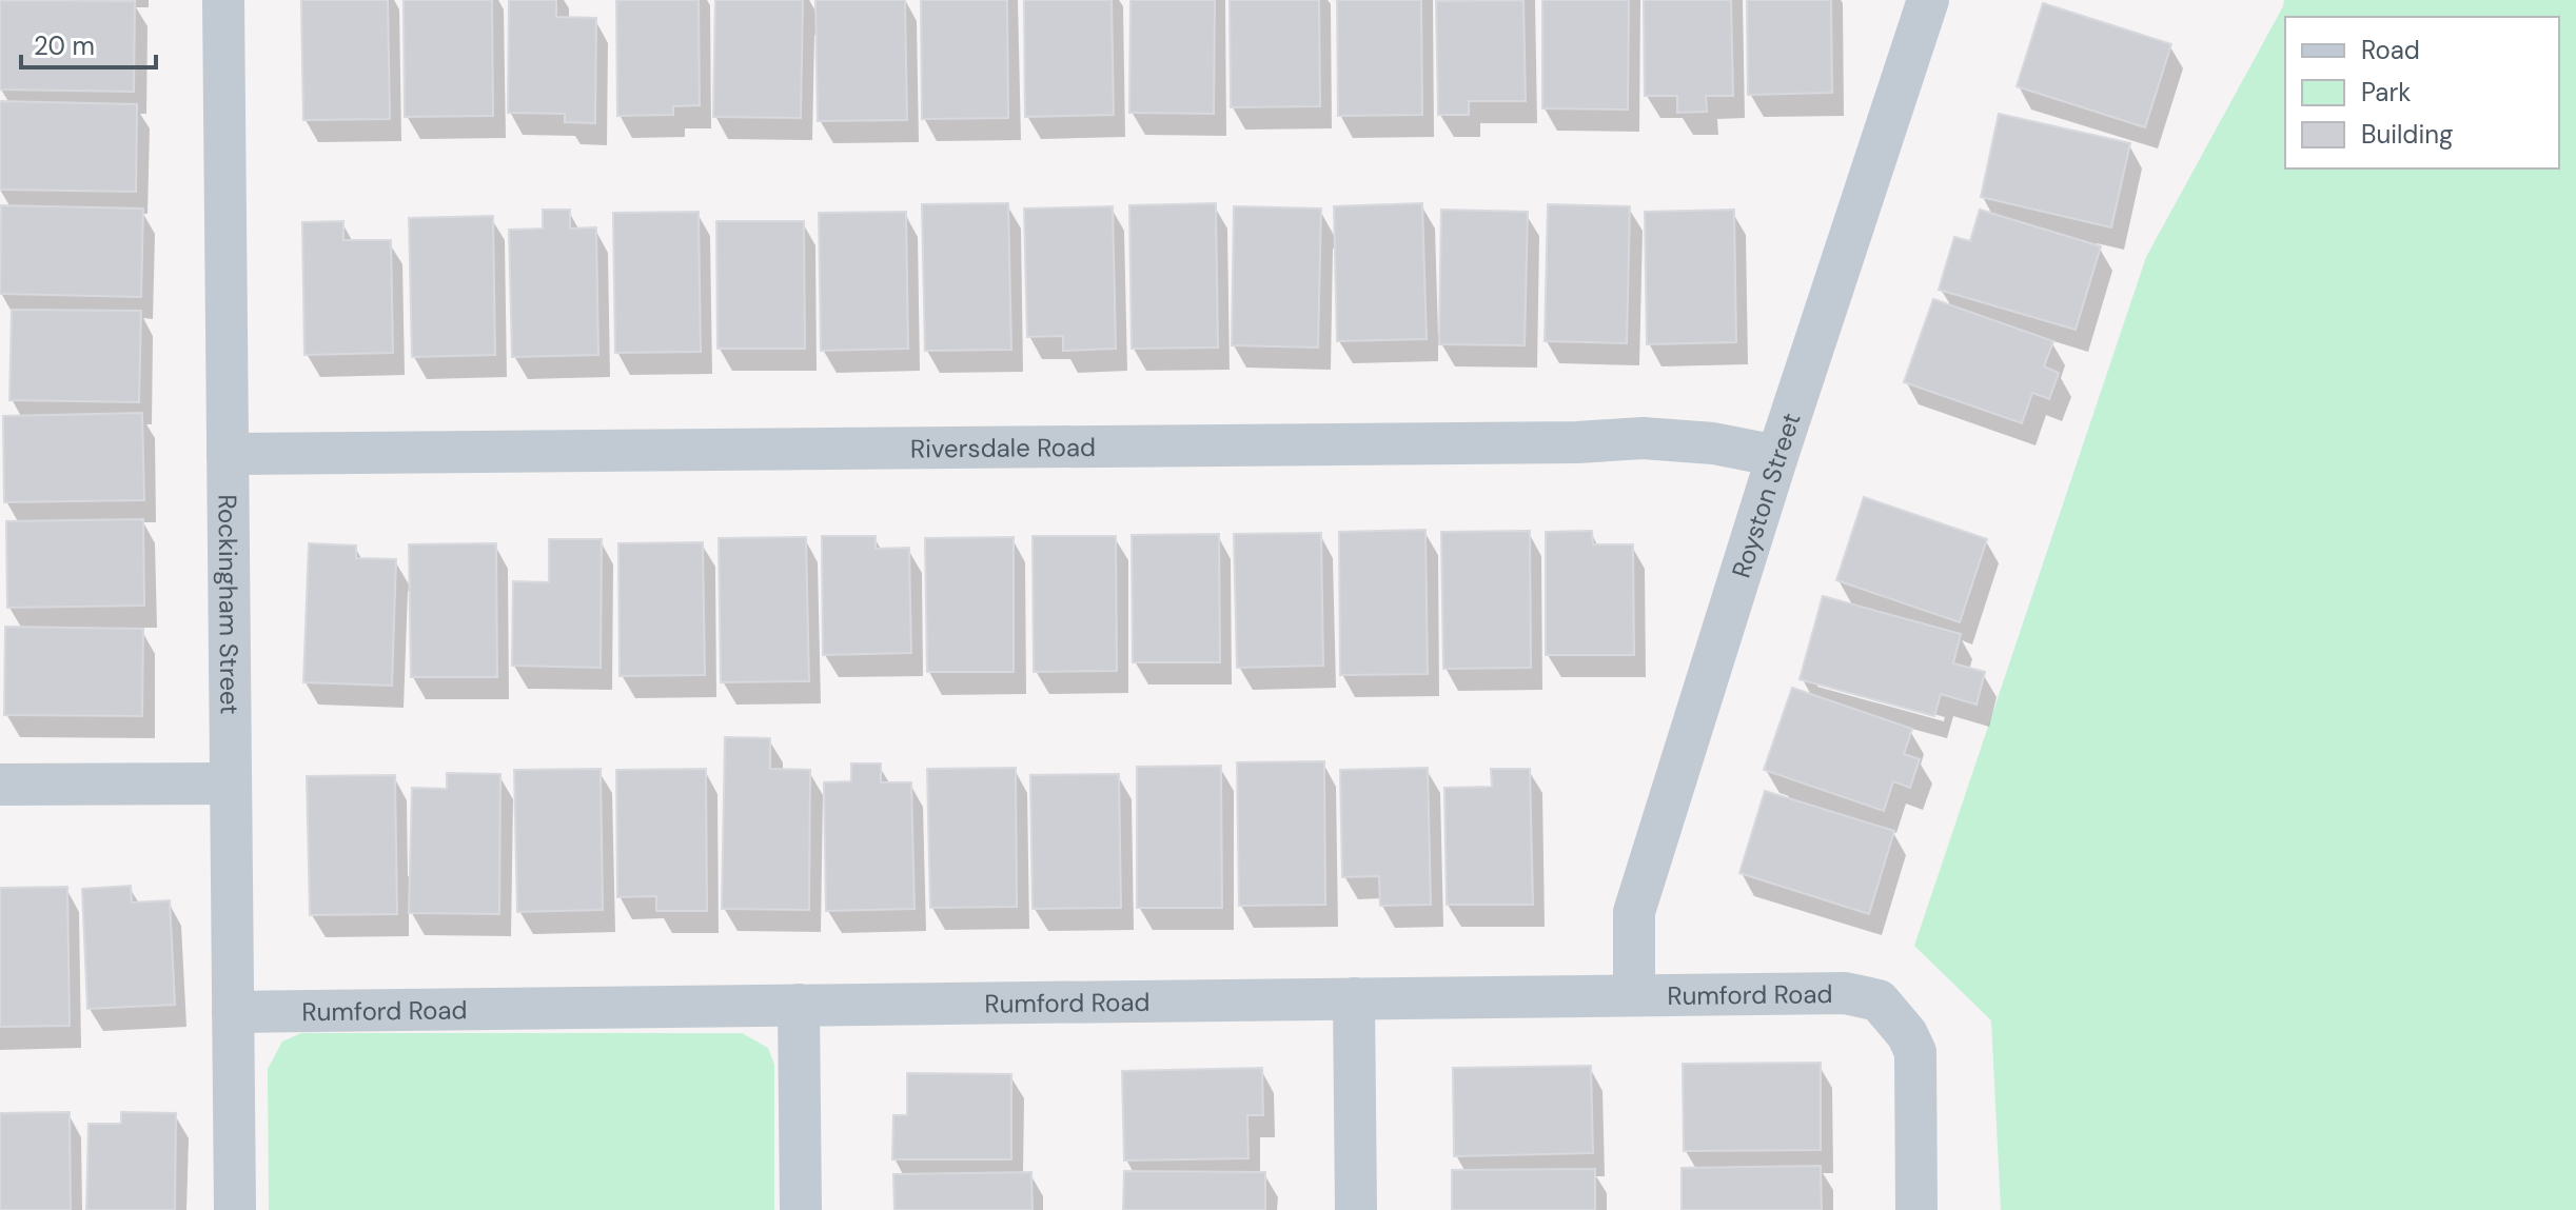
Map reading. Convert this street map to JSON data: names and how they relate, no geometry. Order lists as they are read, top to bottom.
{
  "streets": {
    "street": [
      "Riversdale Road",
      "Royston Street",
      "Rockingham Street",
      "Rumford Road"
    ]
  },
  "crossings": [
    ["Riversdale Road", "Royston Street"],
    ["Riversdale Road", "Rockingham Street"],
    ["Royston Street", "Rumford Road"],
    ["Rockingham Street", "Rumford Road"]
  ],
  "legend": ["Road", "Park", "Building"],
  "scale_bar": "20 m"
}
